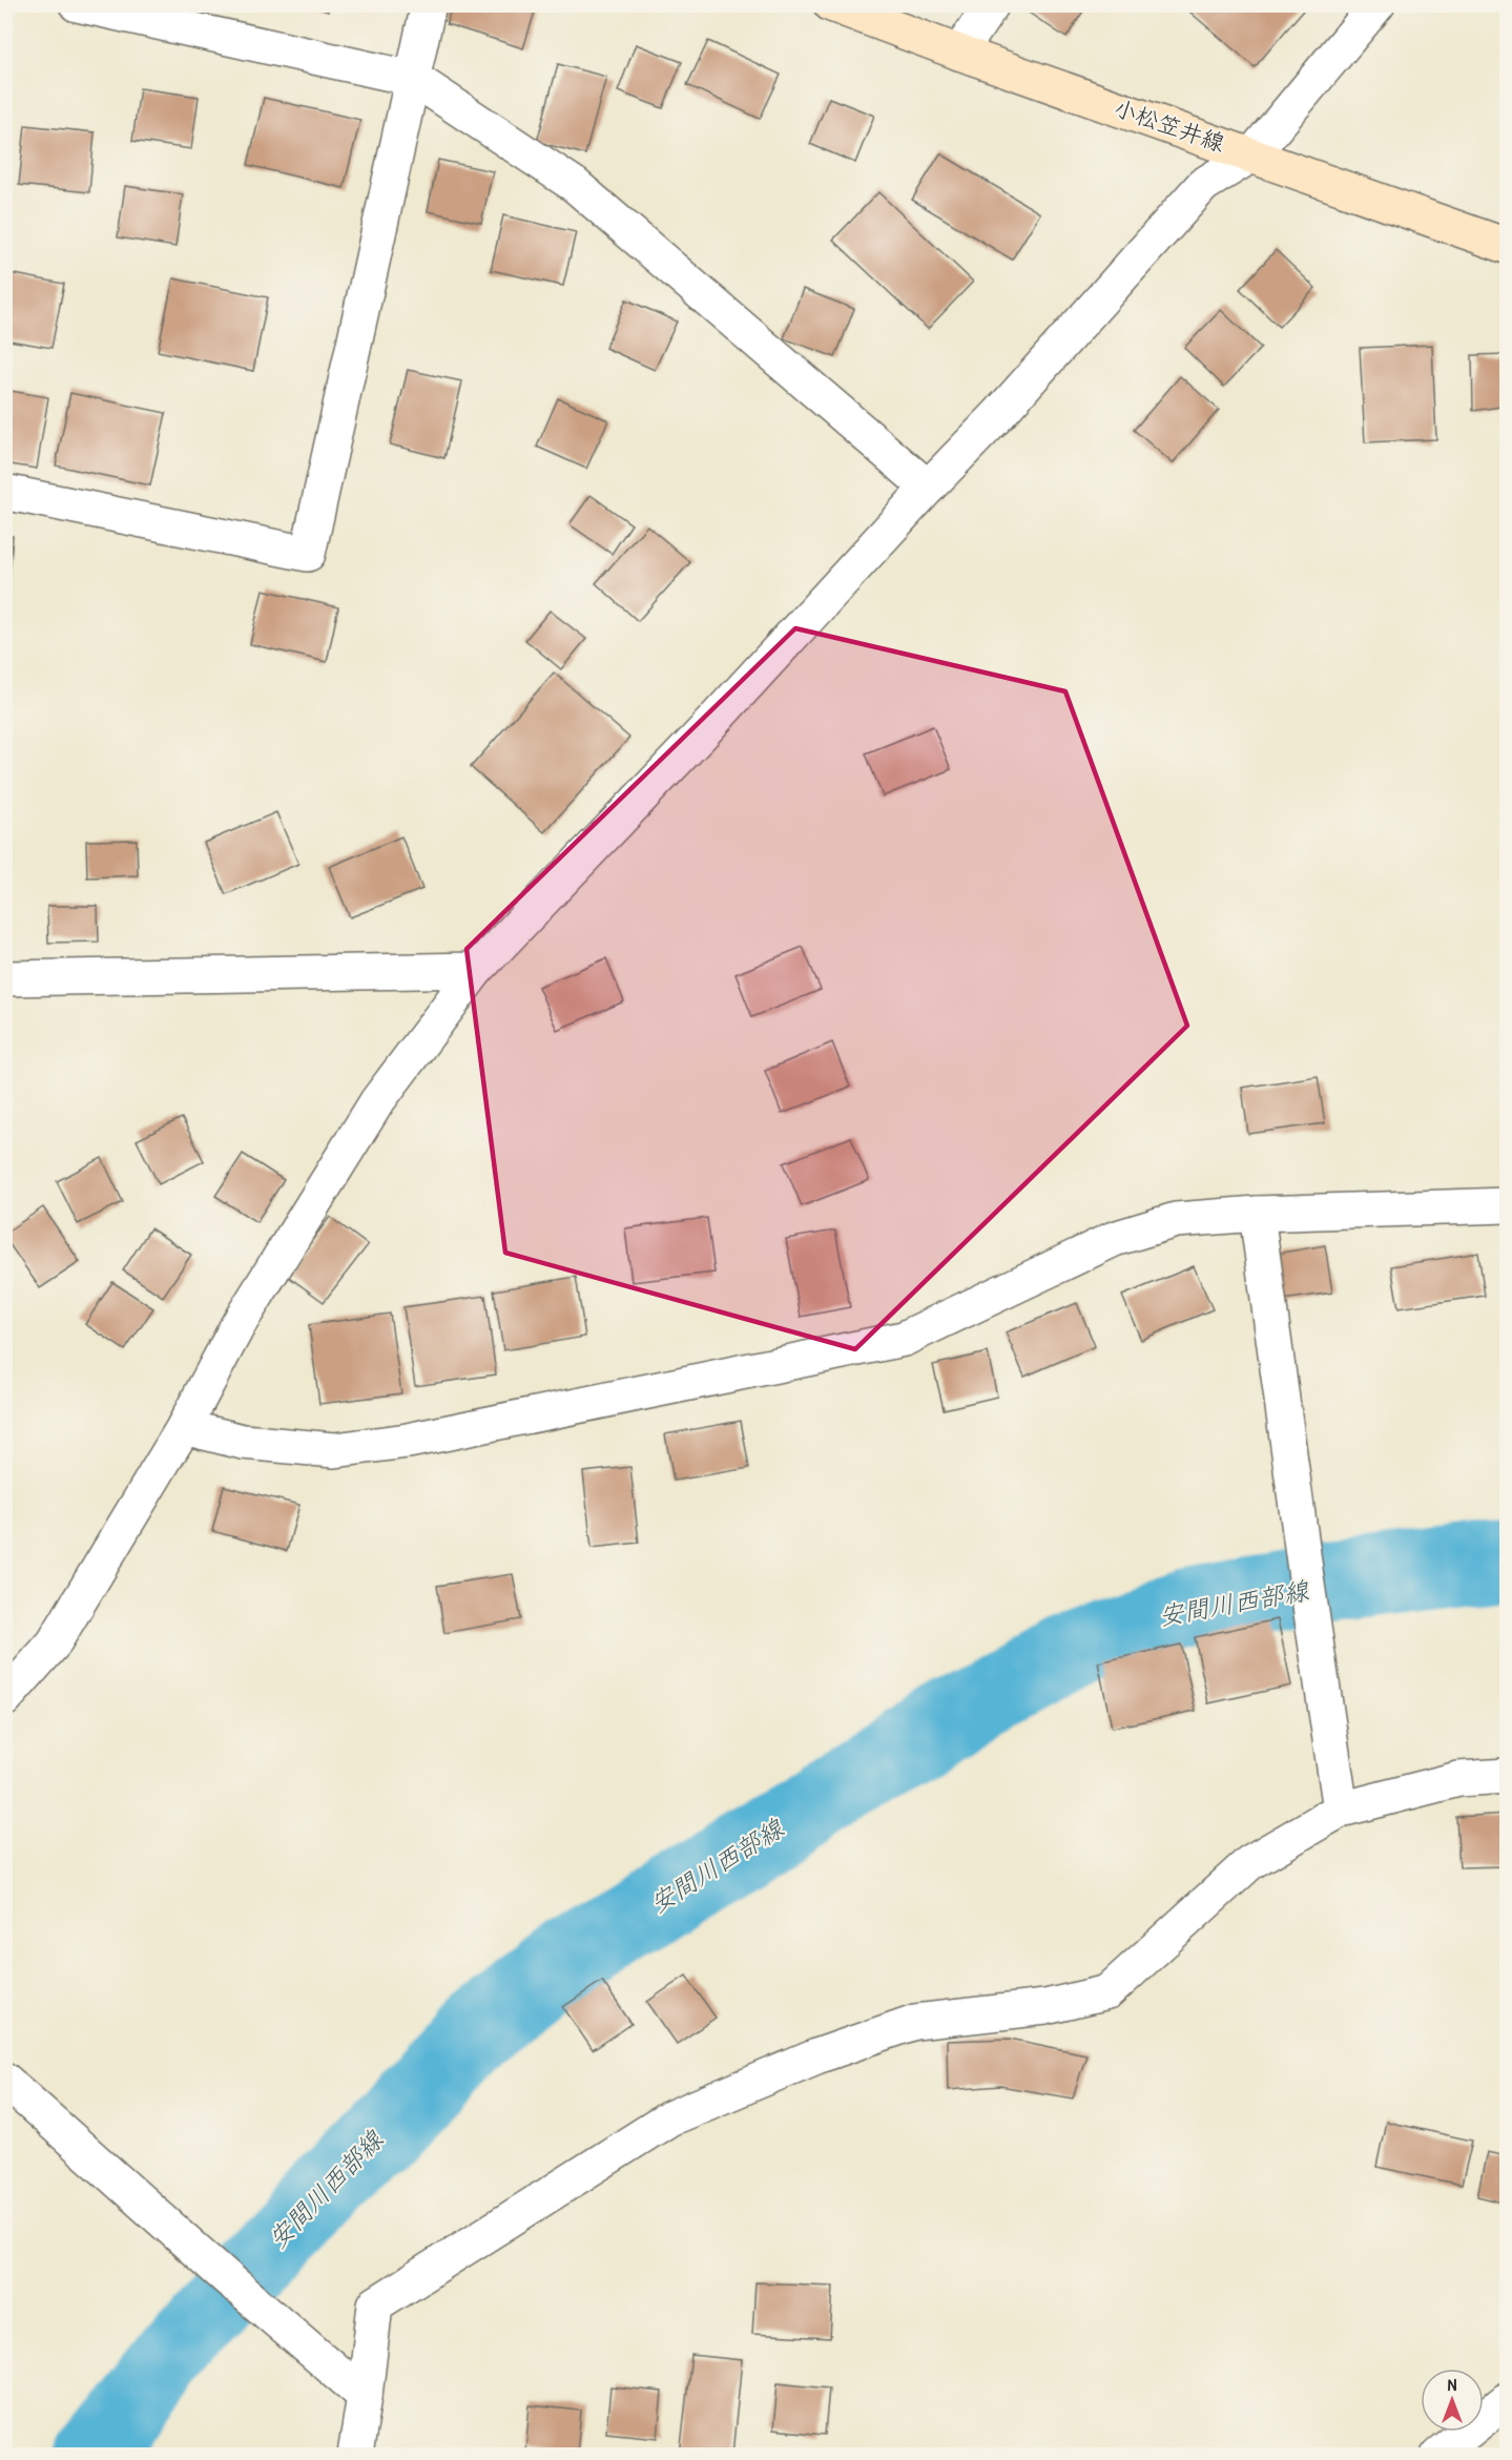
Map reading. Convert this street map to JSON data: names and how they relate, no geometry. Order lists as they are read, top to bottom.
{
  "streets": {
    "main road": ["小松笠井線"]
  },
  "water": ["安間川西部線"],
  "north": "top"
}
